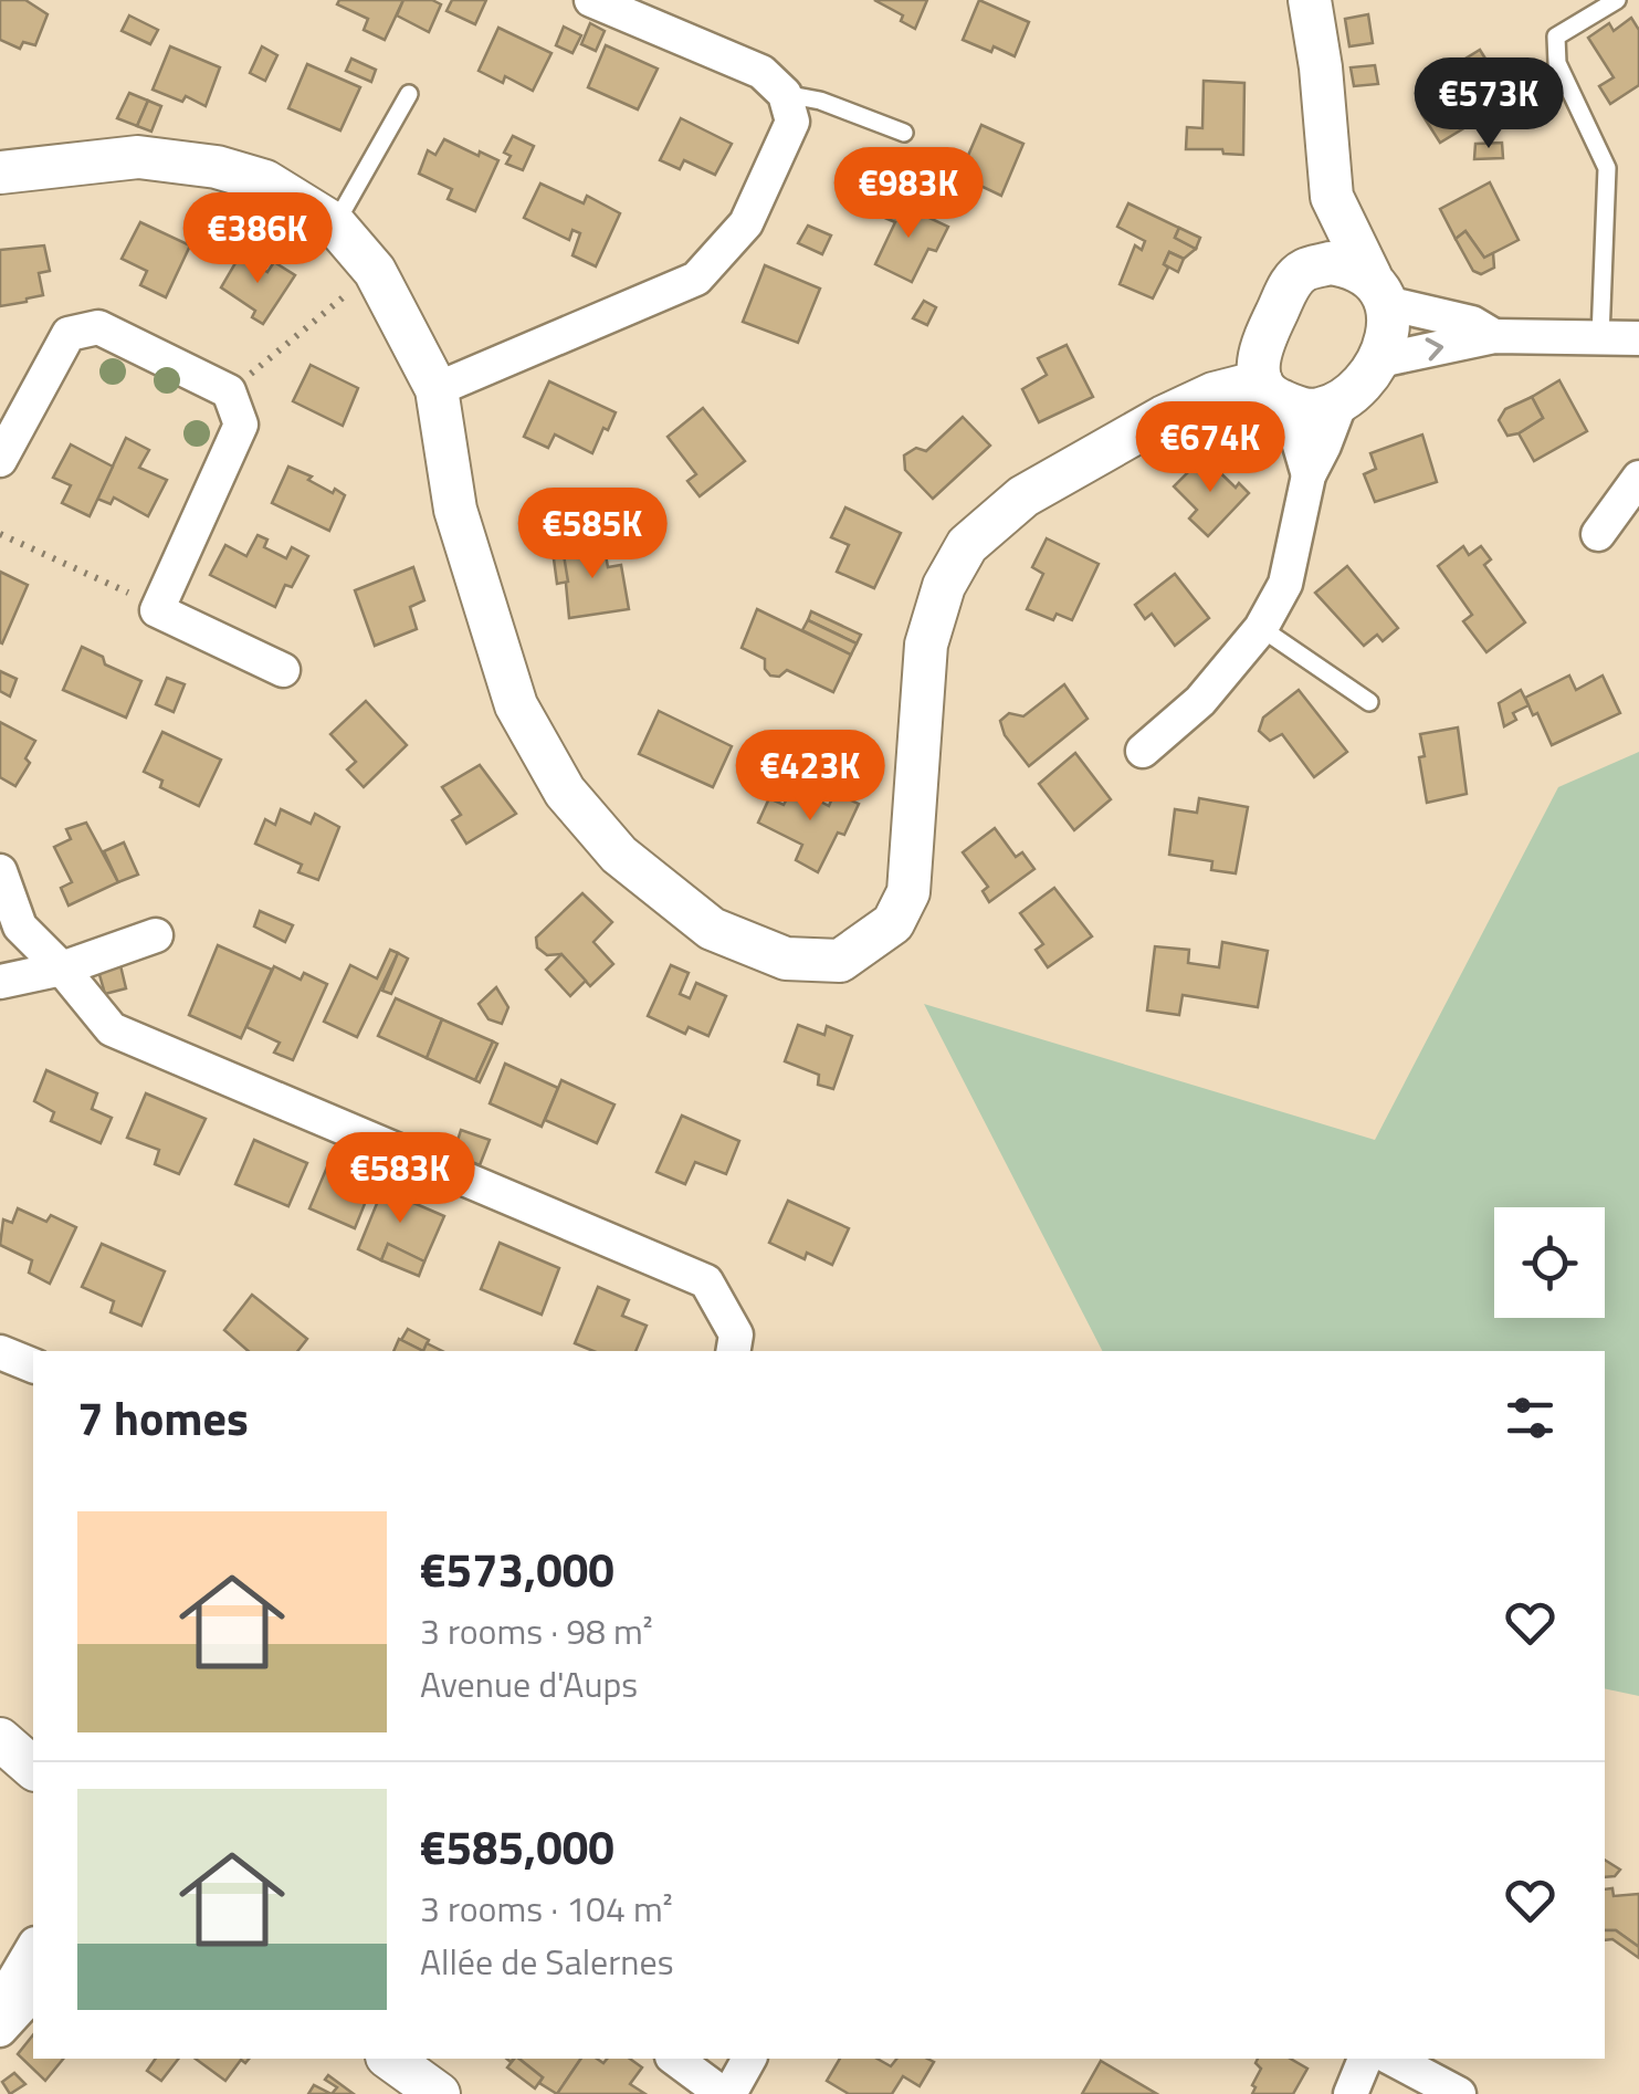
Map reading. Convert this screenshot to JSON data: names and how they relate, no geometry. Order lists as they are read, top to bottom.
{
  "page": {
    "price": [
      "€573K",
      "€983K",
      "€386K",
      "€674K",
      "€585K",
      "€423K",
      "€583K"
    ],
    "heading": "7 homes",
    "list": [
      {
        "name": "€573,000",
        "note": "3 rooms · 98 m² · Avenue d'Aups"
      },
      {
        "name": "€585,000",
        "note": "3 rooms · 104 m² · Allée de Salernes"
      }
    ]
  }
}
